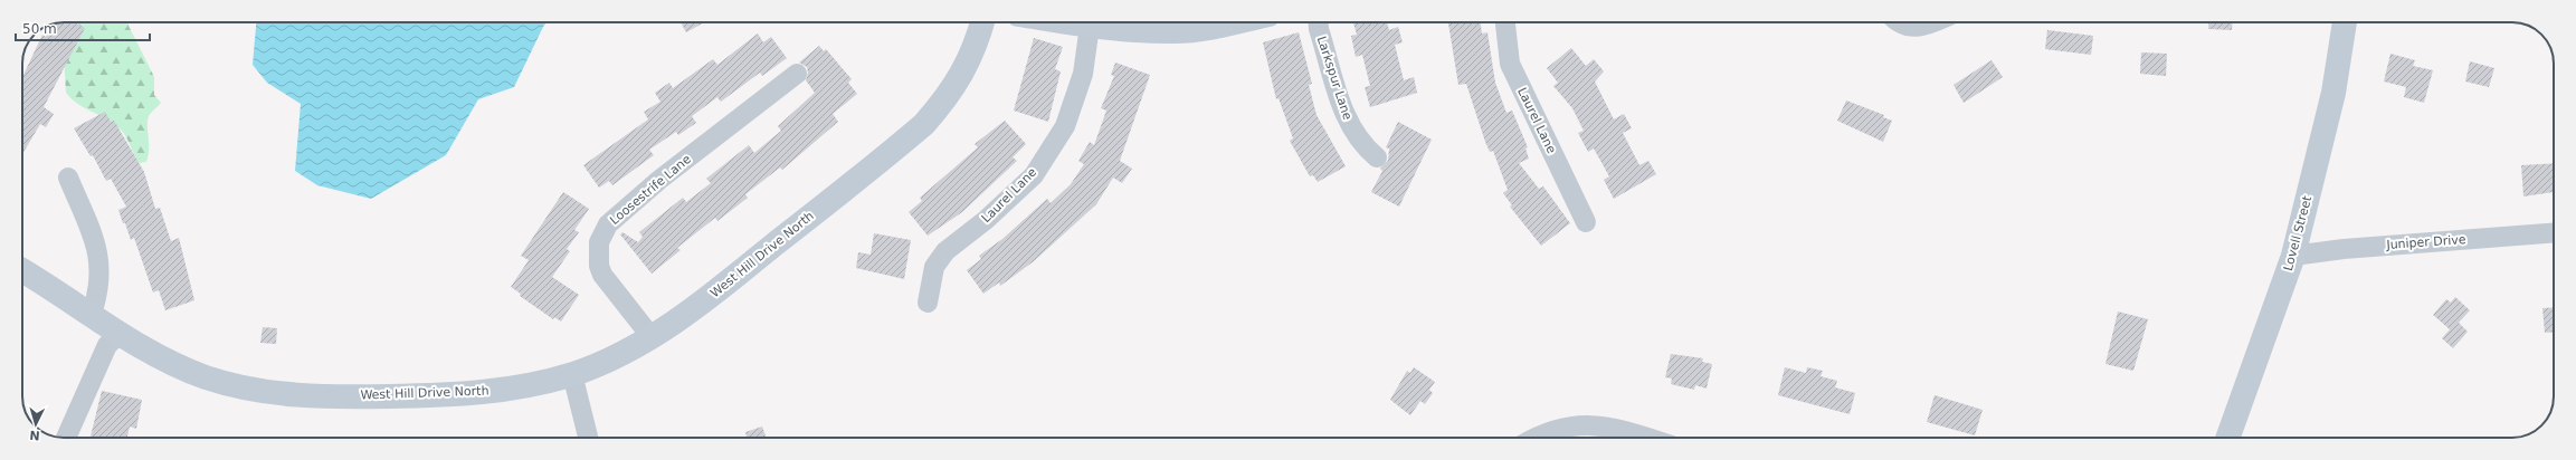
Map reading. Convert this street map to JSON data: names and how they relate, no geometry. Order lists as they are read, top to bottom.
{
  "streets": {
    "street": [
      "Larkspur Lane",
      "Laurel Lane",
      "Loosestrife Lane",
      "Lovell Street",
      "Juniper Drive",
      "West Hill Drive North"
    ]
  },
  "crossings": [
    ["Loosestrife Lane", "West Hill Drive North"],
    ["Lovell Street", "Juniper Drive"]
  ],
  "scale_bar": "50 m",
  "north": "bottom"
}
